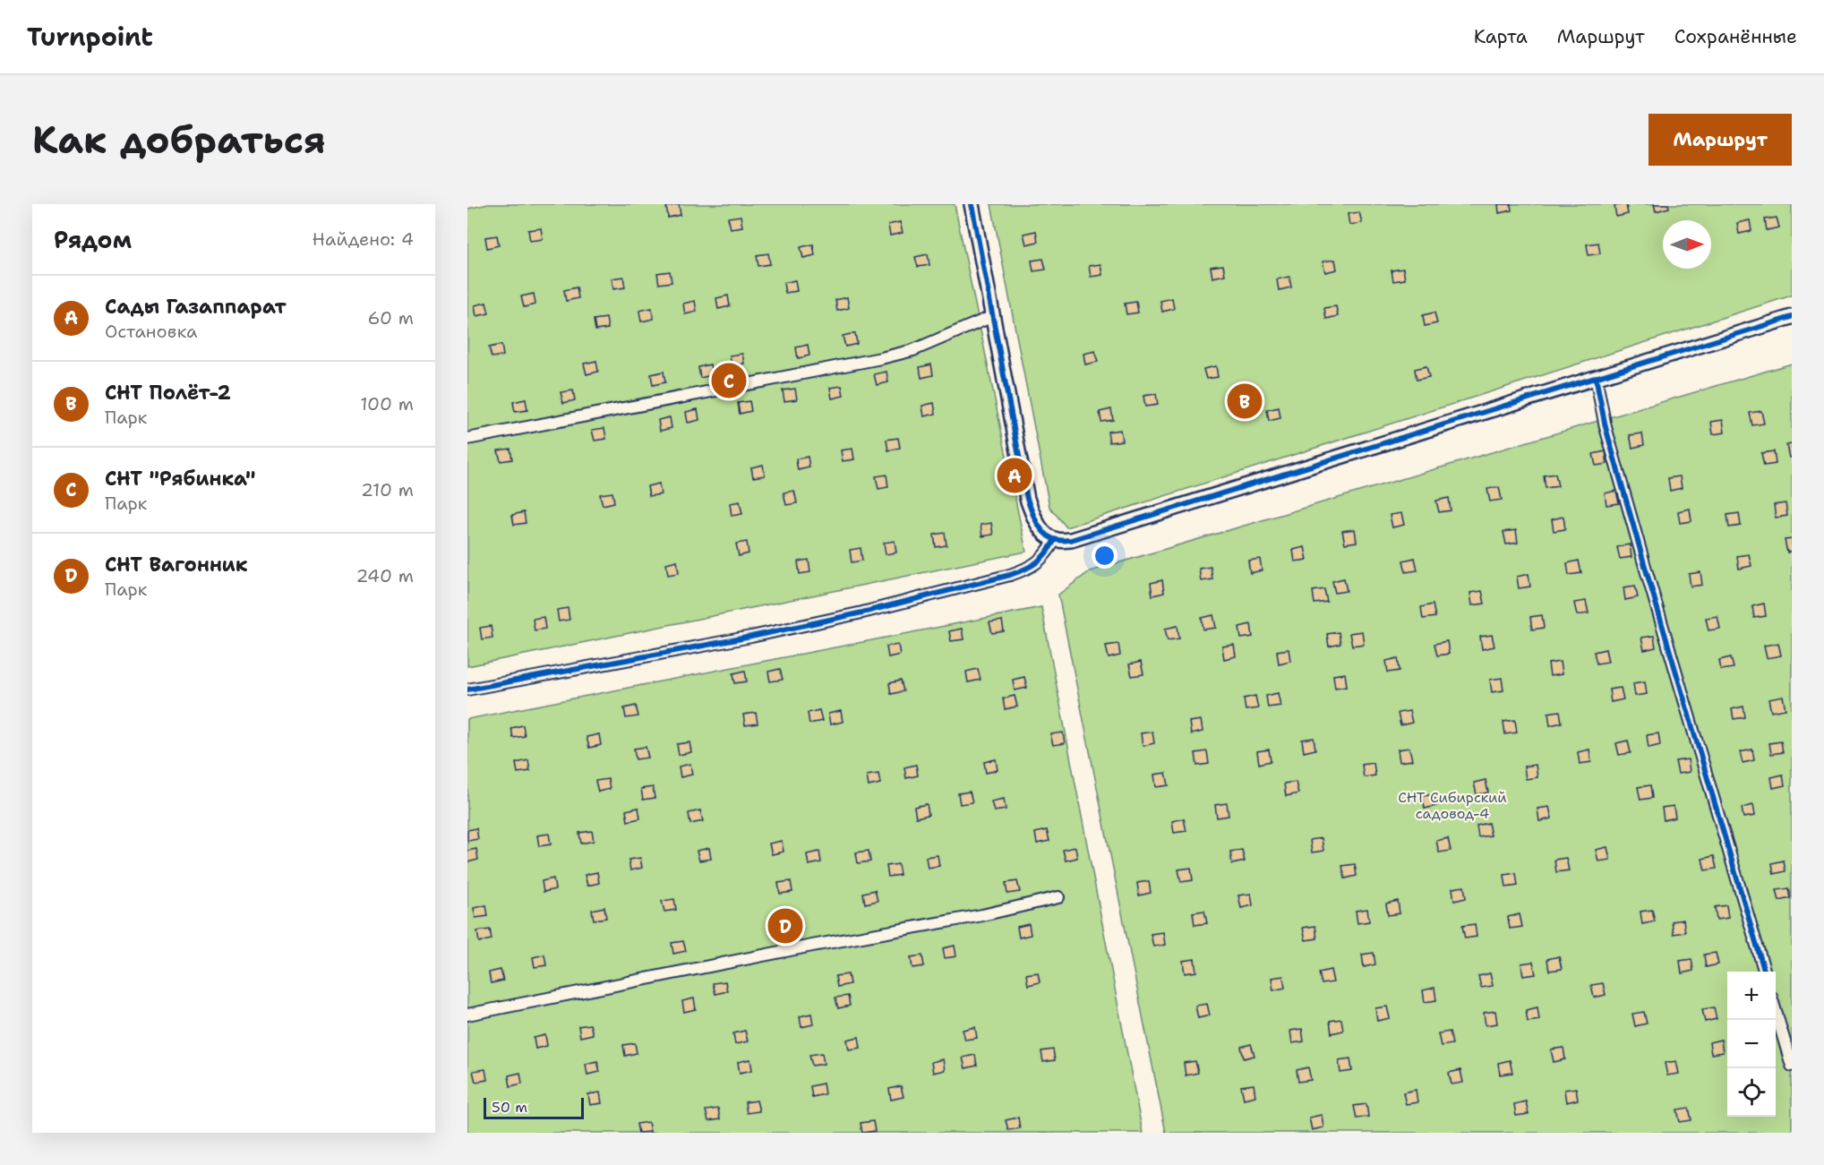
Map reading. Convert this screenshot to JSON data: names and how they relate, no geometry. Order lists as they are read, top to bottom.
{
  "parks": ["СНТ Сибирский садовод-4"],
  "scale_bar": "50 m",
  "north": "right",
  "page": {
    "header": "Turnpoint",
    "nav": ["Карта", "Маршрут", "Сохранённые"],
    "buttons": "Маршрут",
    "title": "Как добраться",
    "heading": ["Рядом", "Найдено: 4"],
    "list": [
      {
        "mark": "A",
        "name": "Сады Газаппарат",
        "note": "Остановка",
        "value": "60 m"
      },
      {
        "mark": "B",
        "name": "СНТ Полёт-2",
        "note": "Парк",
        "value": "100 m"
      },
      {
        "mark": "C",
        "name": "СНТ \"Рябинка\"",
        "note": "Парк",
        "value": "210 m"
      },
      {
        "mark": "D",
        "name": "СНТ Вагонник",
        "note": "Парк",
        "value": "240 m"
      }
    ],
    "pins": [
      "C",
      "B",
      "A",
      "D"
    ],
    "map_buttons": ["+", "−"],
    "scale": "50 m"
  }
}
